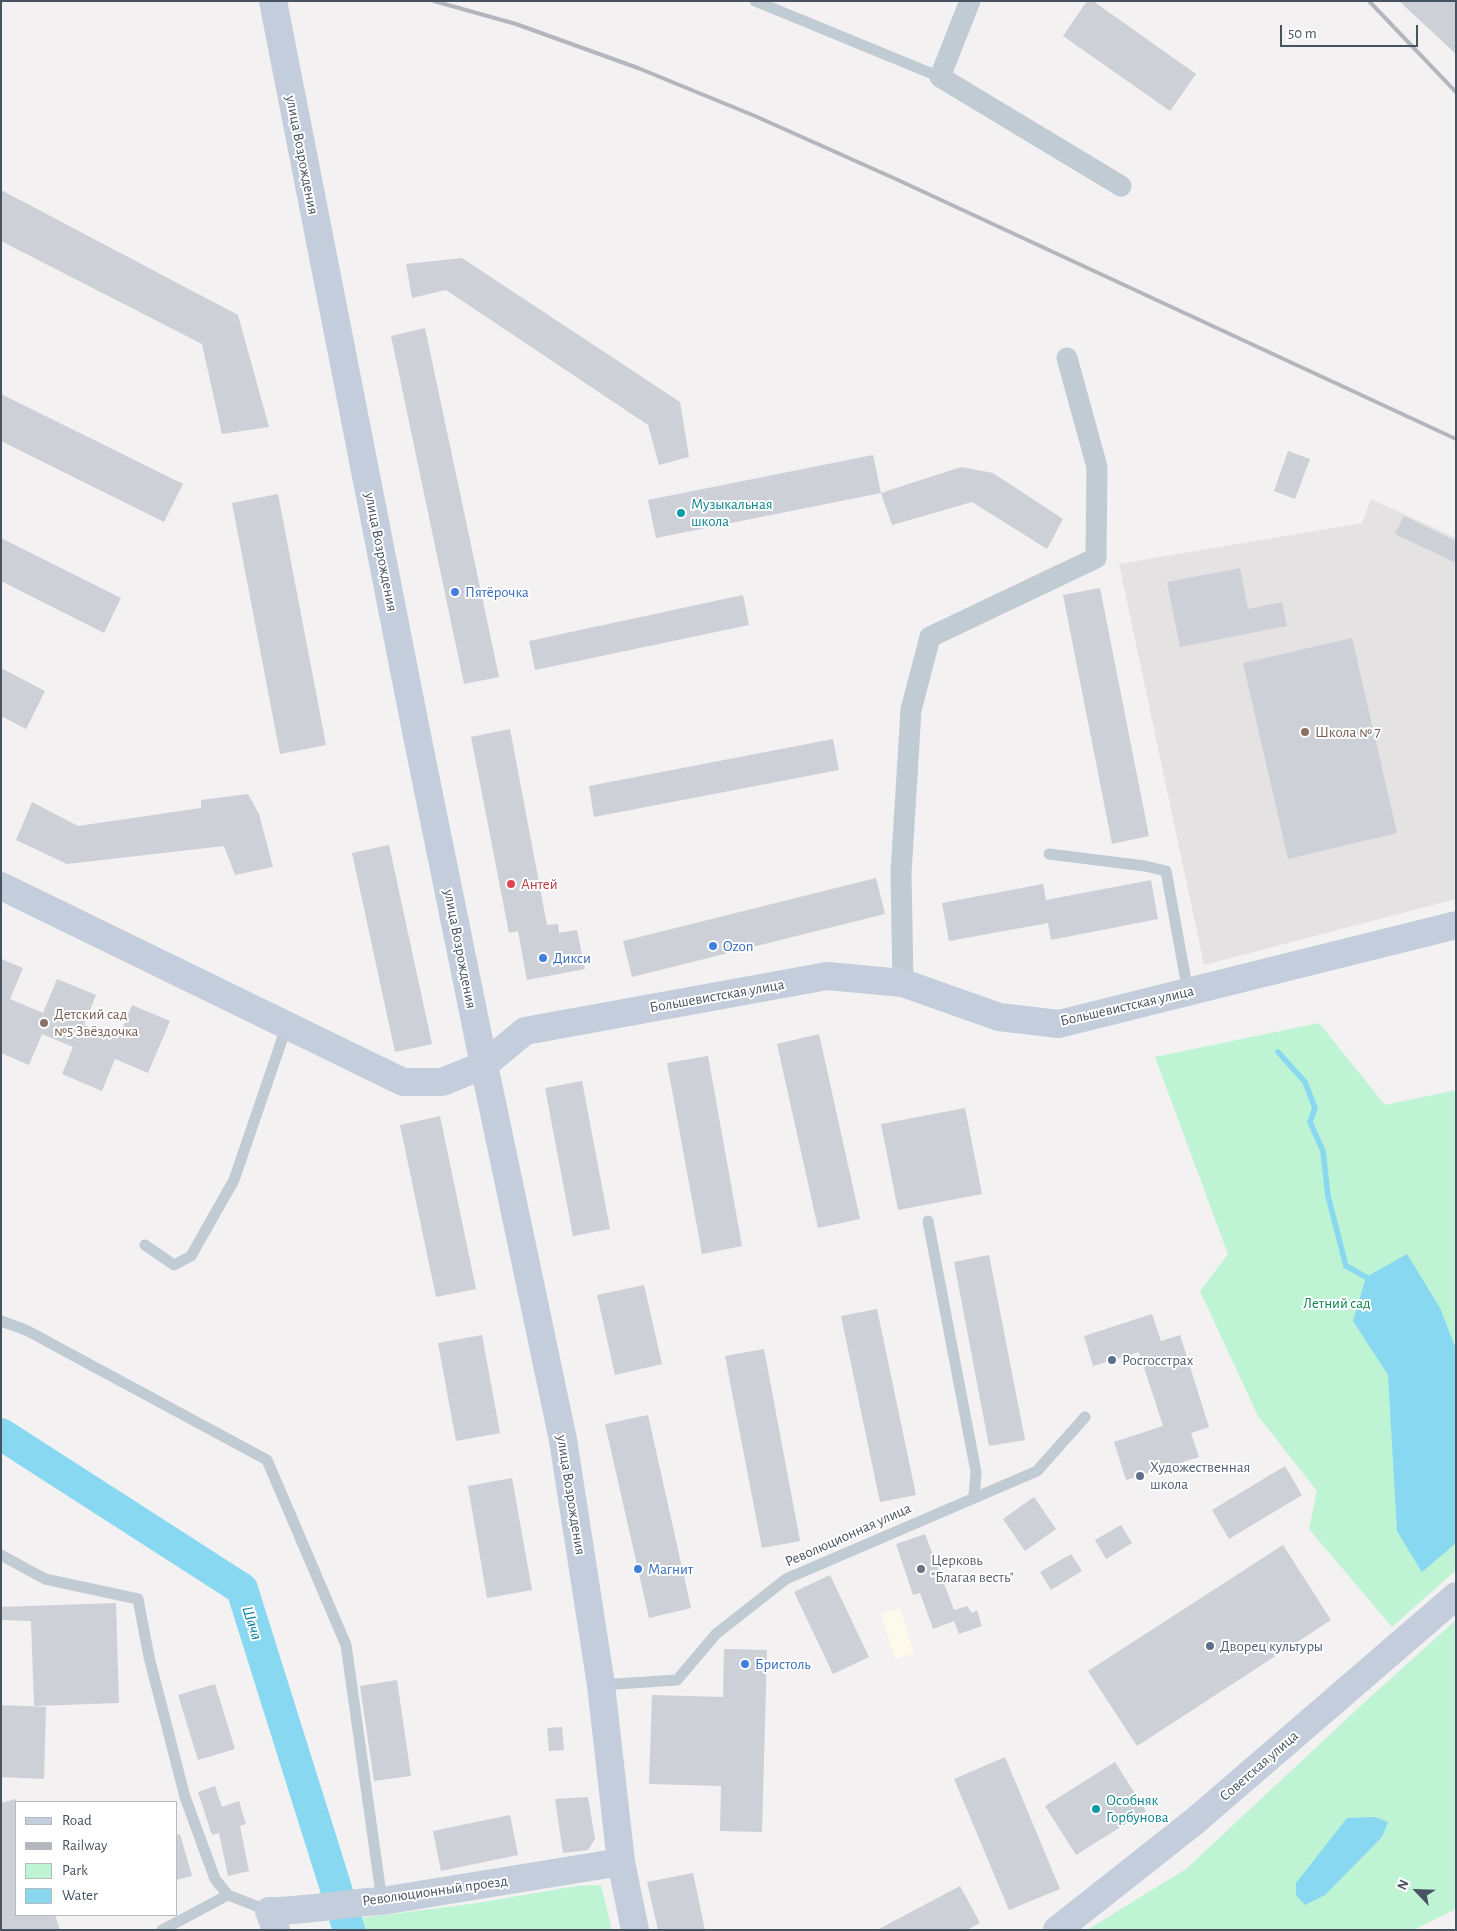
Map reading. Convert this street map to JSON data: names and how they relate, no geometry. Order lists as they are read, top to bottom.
{
  "streets": {
    "main road": [
      "улица Возрождения",
      "Большевистская улица",
      "Советская улица",
      "Революционный проезд"
    ],
    "lane": ["Революционная улица"]
  },
  "crossings": [
    ["улица Возрождения", "Большевистская улица"],
    ["улица Возрождения", "Революционная улица"],
    ["улица Возрождения", "Революционный проезд"]
  ],
  "water": ["Шача"],
  "parks": ["Летний сад"],
  "places": [
    "Музыкальная школа",
    "Пятёрочка",
    "Школа № 7",
    "Антей",
    "Ozon",
    "Дикси",
    "Детский сад №5 Звёздочка",
    "Росгосстрах",
    "Художественная школа",
    "Магнит",
    "Церковь \"Благая весть\"",
    "Дворец культуры",
    "Бристоль",
    "Особняк Горбунова"
  ],
  "legend": [
    "Road",
    "Railway",
    "Park",
    "Water"
  ],
  "scale_bar": "50 m",
  "north": "top left"
}
